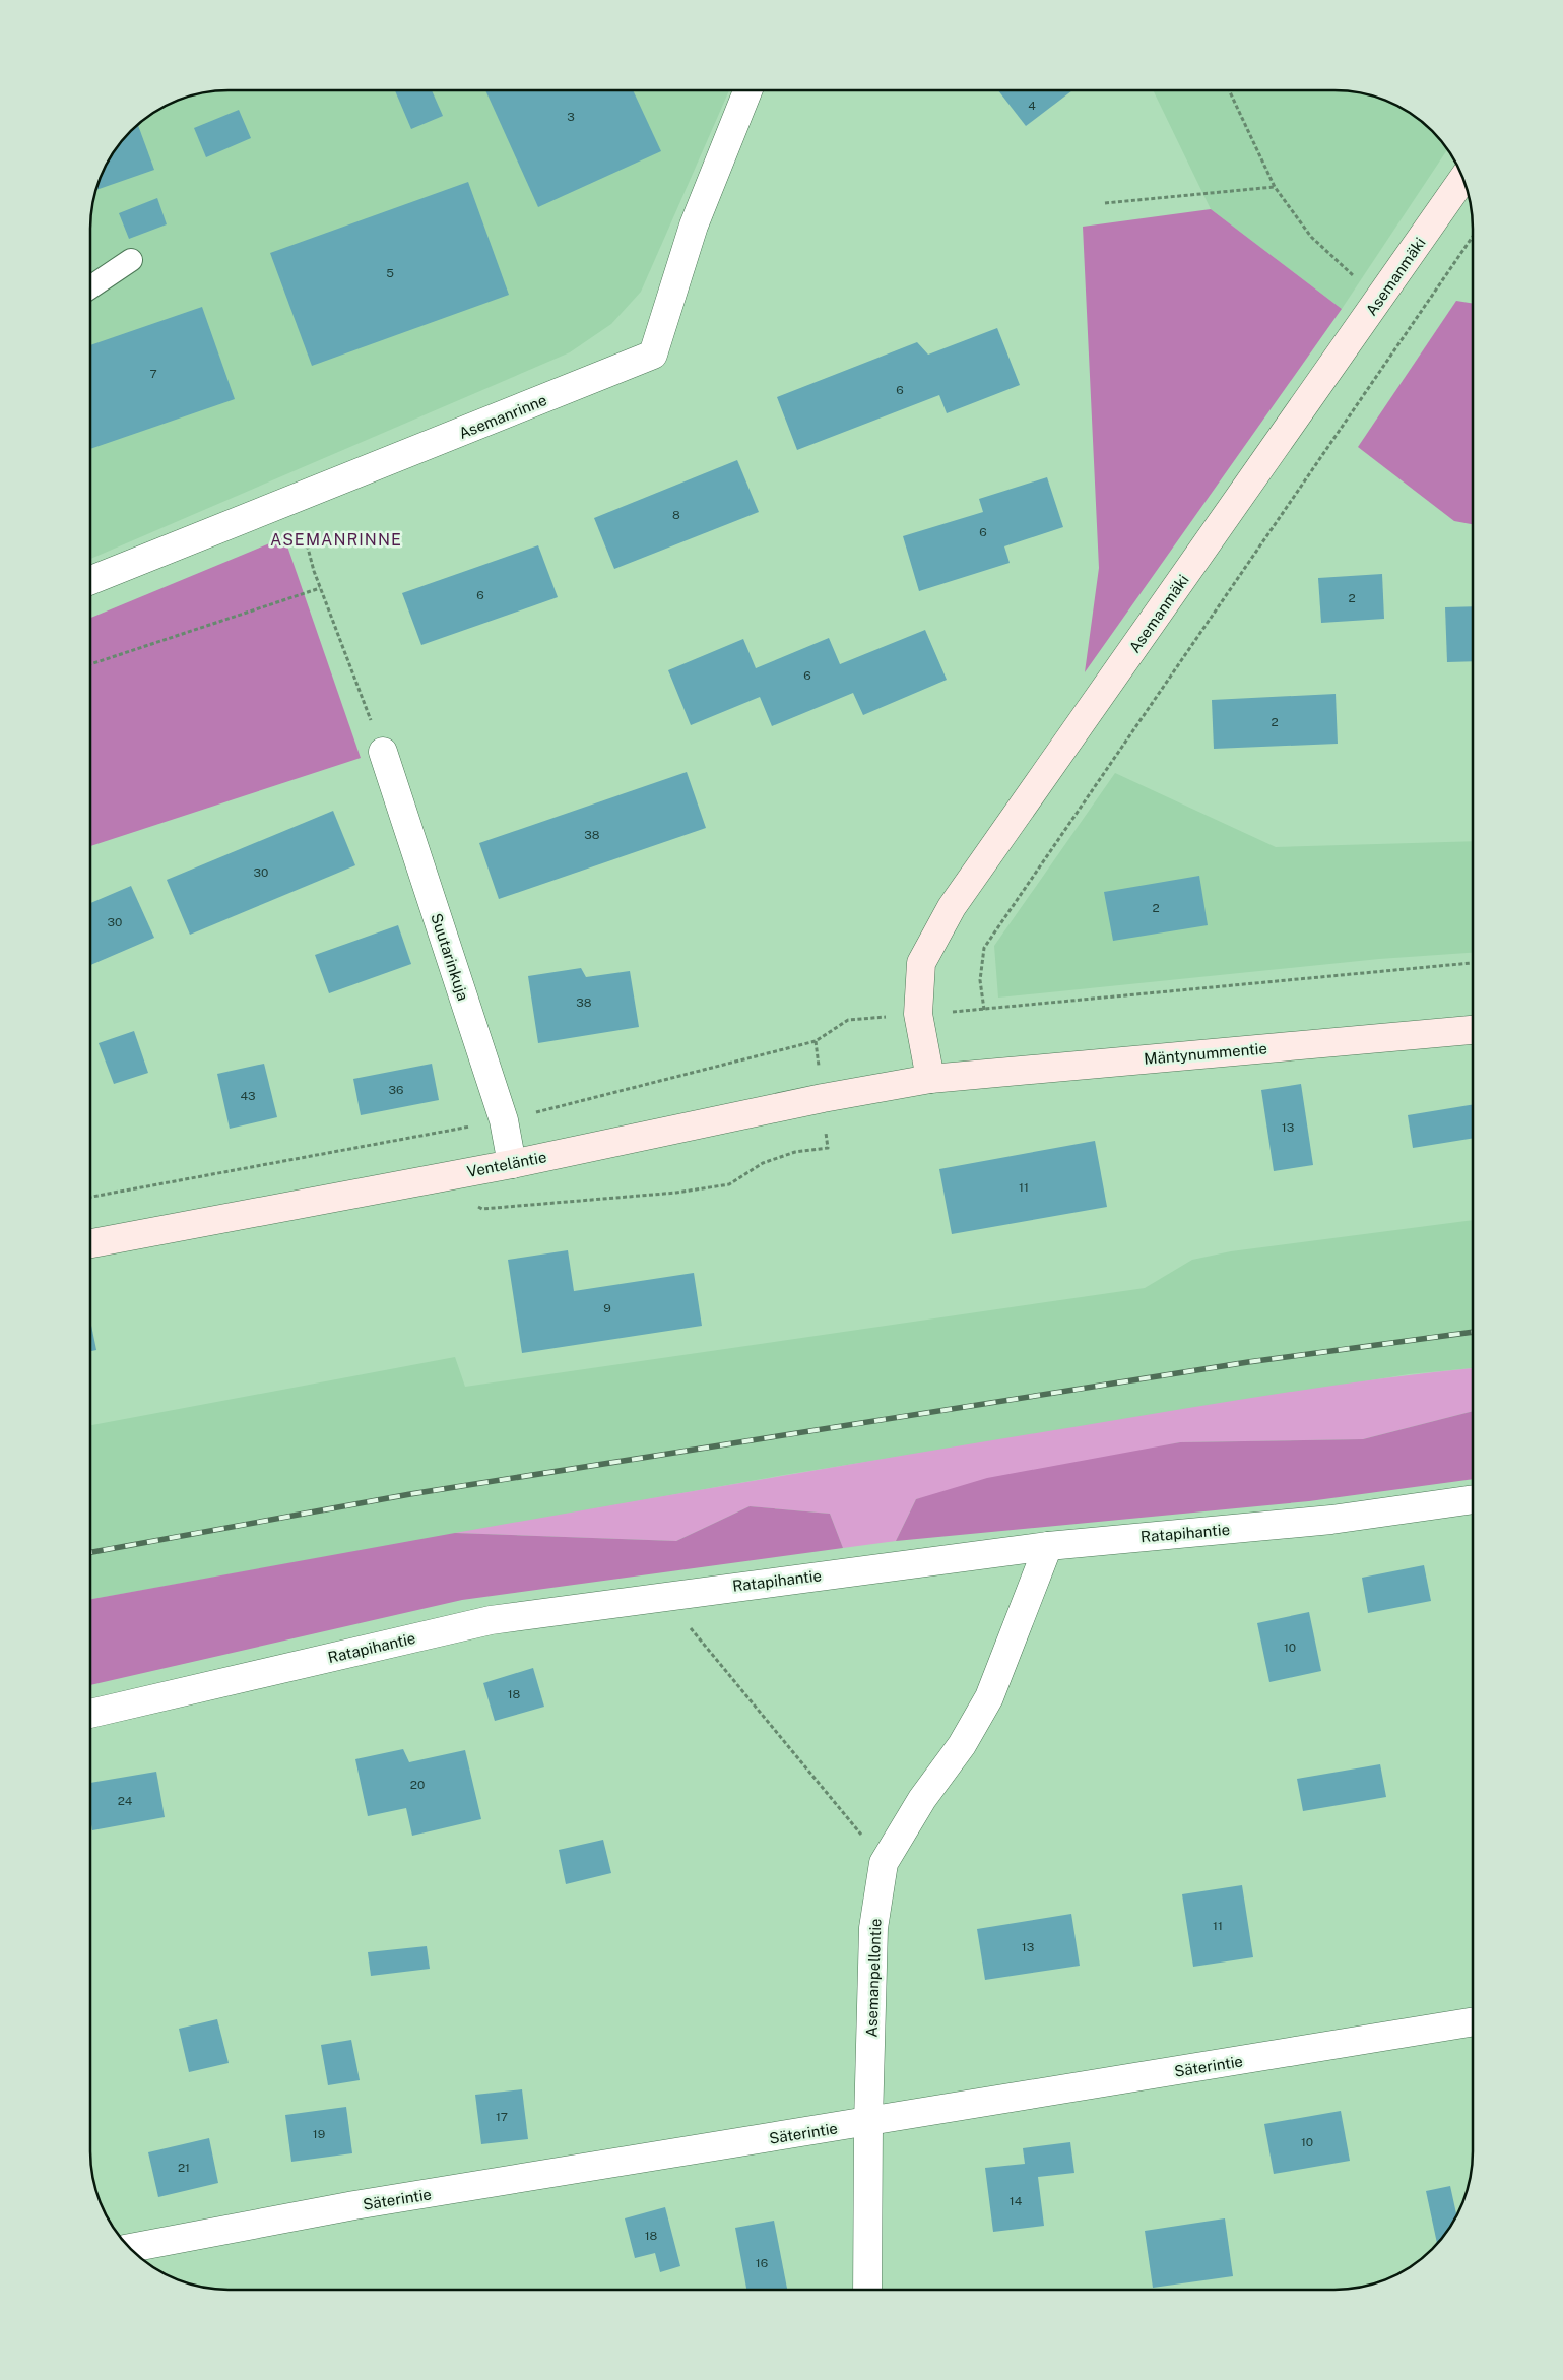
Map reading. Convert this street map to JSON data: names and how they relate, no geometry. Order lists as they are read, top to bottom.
{
  "streets": {
    "street": [
      "Asemanmäki",
      "Asemanrinne",
      "Suutarinkuja",
      "Mäntynummentie",
      "Venteläntie",
      "Ratapihantie",
      "Asemanpellontie",
      "Säterintie"
    ]
  },
  "crossings": [
    ["Asemanmäki", "Mäntynummentie"],
    ["Asemanmäki", "Venteläntie"],
    ["Suutarinkuja", "Venteläntie"],
    ["Mäntynummentie", "Venteläntie"],
    ["Ratapihantie", "Asemanpellontie"],
    ["Asemanpellontie", "Säterintie"]
  ],
  "districts": ["ASEMANRINNE"],
  "house_numbers": [
    "4",
    "3",
    "5",
    "7",
    "6",
    "8",
    "6",
    "6",
    "2",
    "6",
    "2",
    "38",
    "30",
    "2",
    "30",
    "38",
    "36",
    "43",
    "13",
    "11",
    "9",
    "10",
    "18",
    "20",
    "24",
    "11",
    "13",
    "17",
    "19",
    "10",
    "21",
    "14",
    "18",
    "16"
  ]
}
